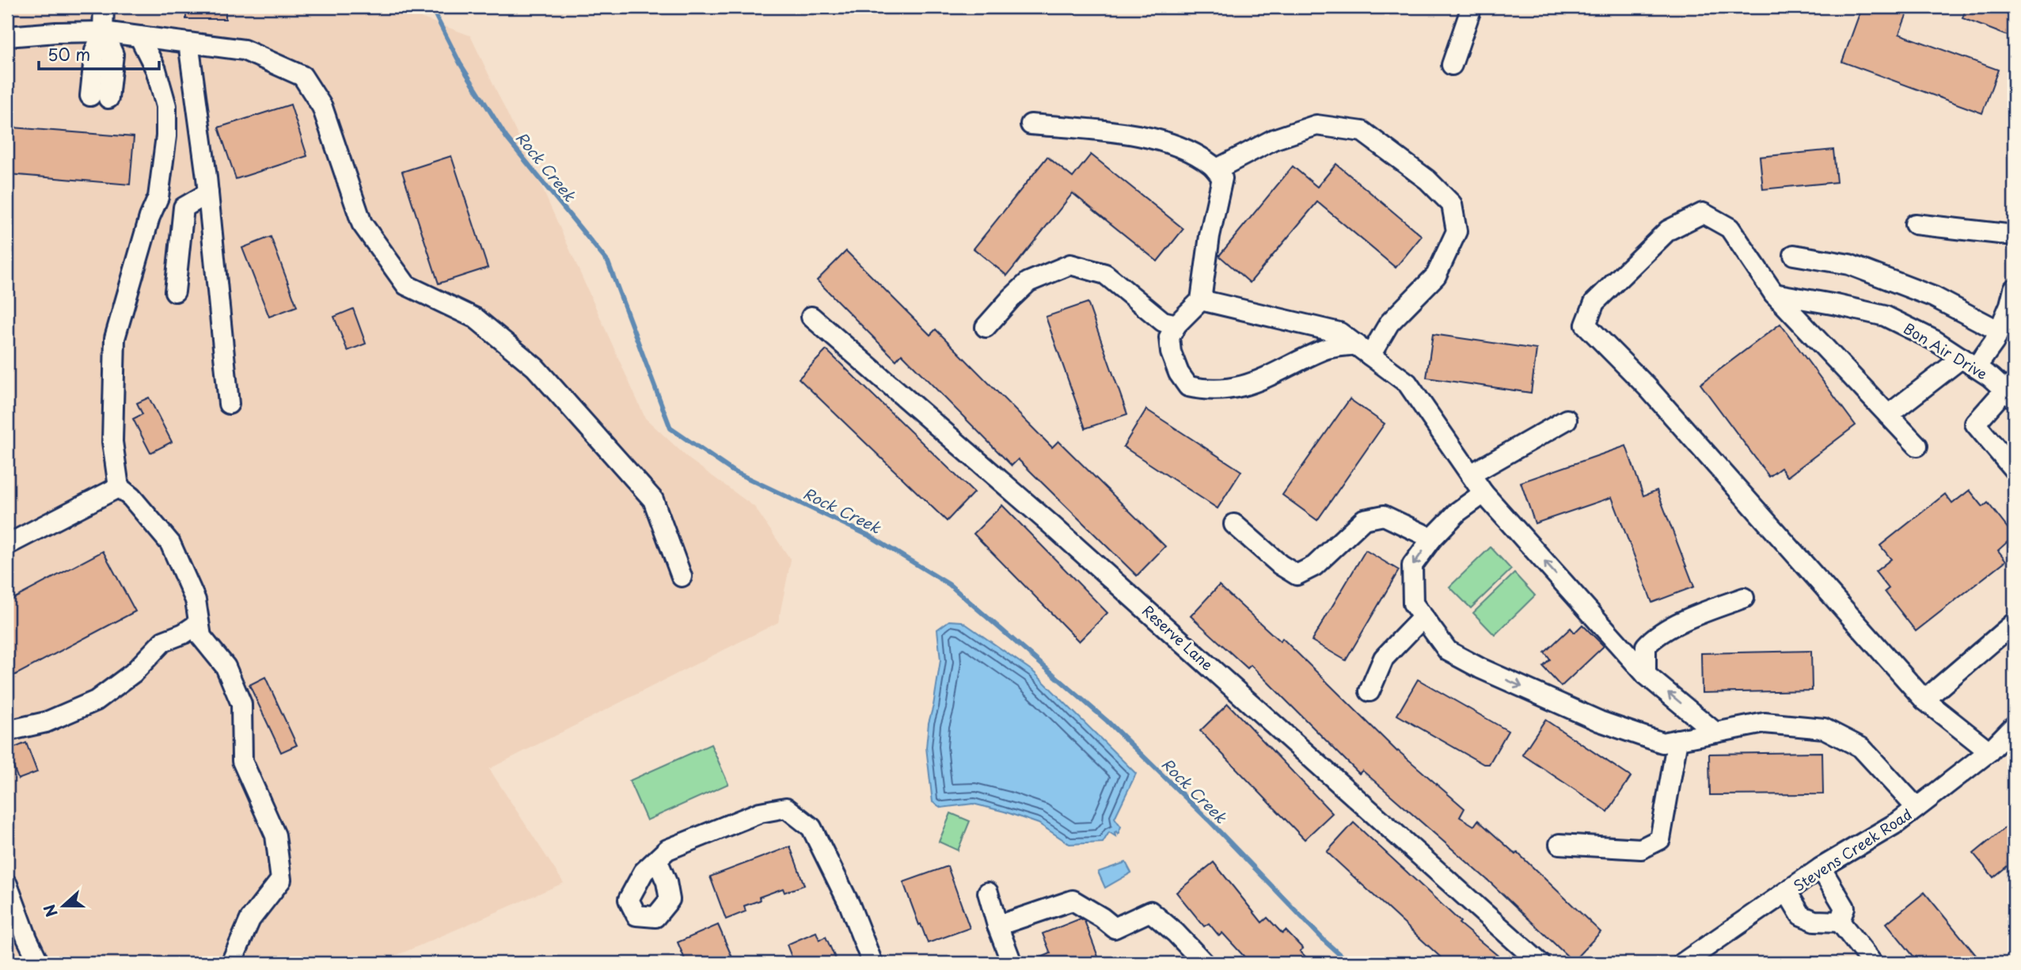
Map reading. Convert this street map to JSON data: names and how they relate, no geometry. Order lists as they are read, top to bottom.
{
  "streets": {
    "street": ["Bon Air Drive", "Reserve Lane", "Stevens Creek Road"]
  },
  "water": ["Rock Creek"],
  "scale_bar": "50 m",
  "north": "left"
}
